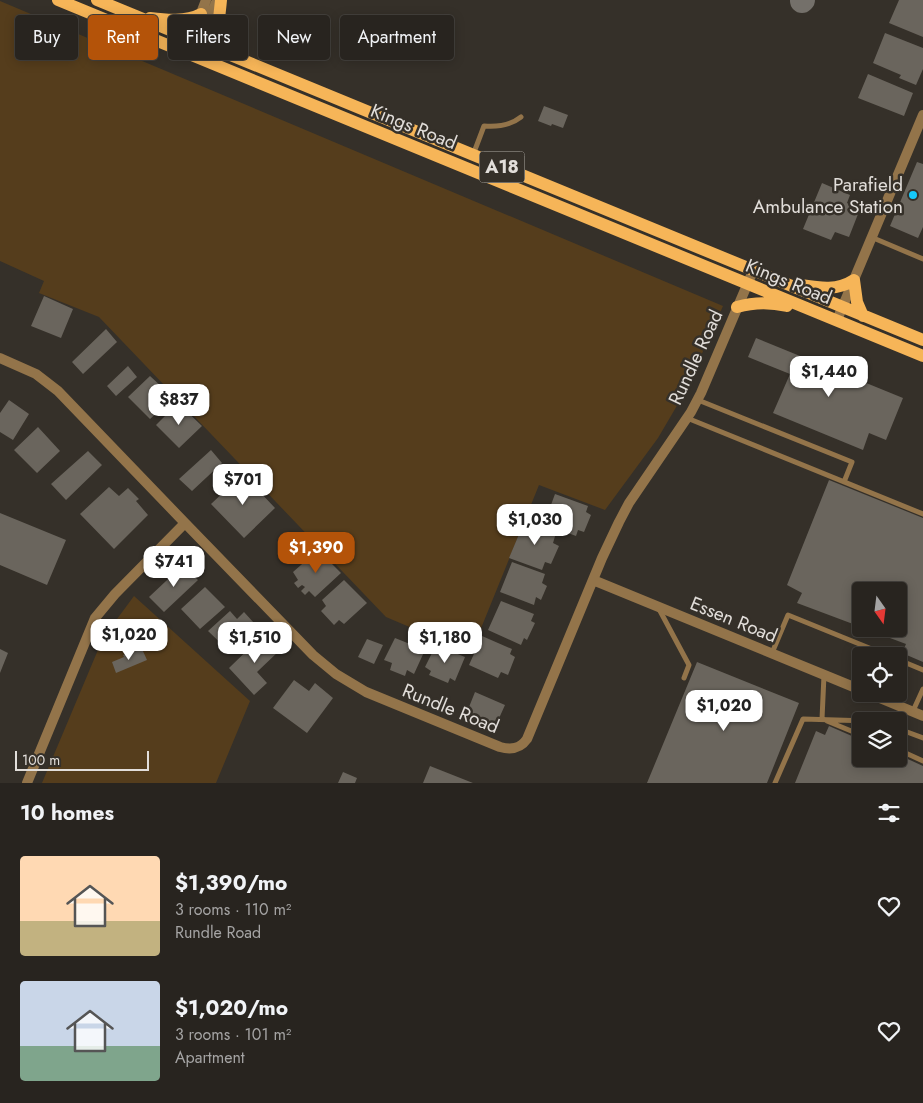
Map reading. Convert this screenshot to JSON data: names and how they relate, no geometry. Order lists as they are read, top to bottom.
{
  "streets": {
    "main road": ["Kings Road", "A18"],
    "street": ["Rundle Road", "Essen Road"]
  },
  "crossings": [
    ["Kings Road", "Rundle Road"],
    ["Rundle Road", "Essen Road"]
  ],
  "places": ["Parafield Ambulance Station"],
  "scale_bar": "100 m",
  "north": "bottom",
  "page": {
    "chip": [
      "Buy",
      "Rent",
      "Filters",
      "New",
      "Apartment"
    ],
    "price": [
      "$1,440",
      "$837",
      "$701",
      "$1,030",
      "$1,390",
      "$741",
      "$1,020",
      "$1,510",
      "$1,180",
      "$1,020"
    ],
    "scale": "100 m",
    "heading": "10 homes",
    "list": [
      {
        "name": "$1,390/mo",
        "note": "3 rooms · 110 m² · Rundle Road"
      },
      {
        "name": "$1,020/mo",
        "note": "3 rooms · 101 m² · Apartment"
      }
    ]
  }
}
